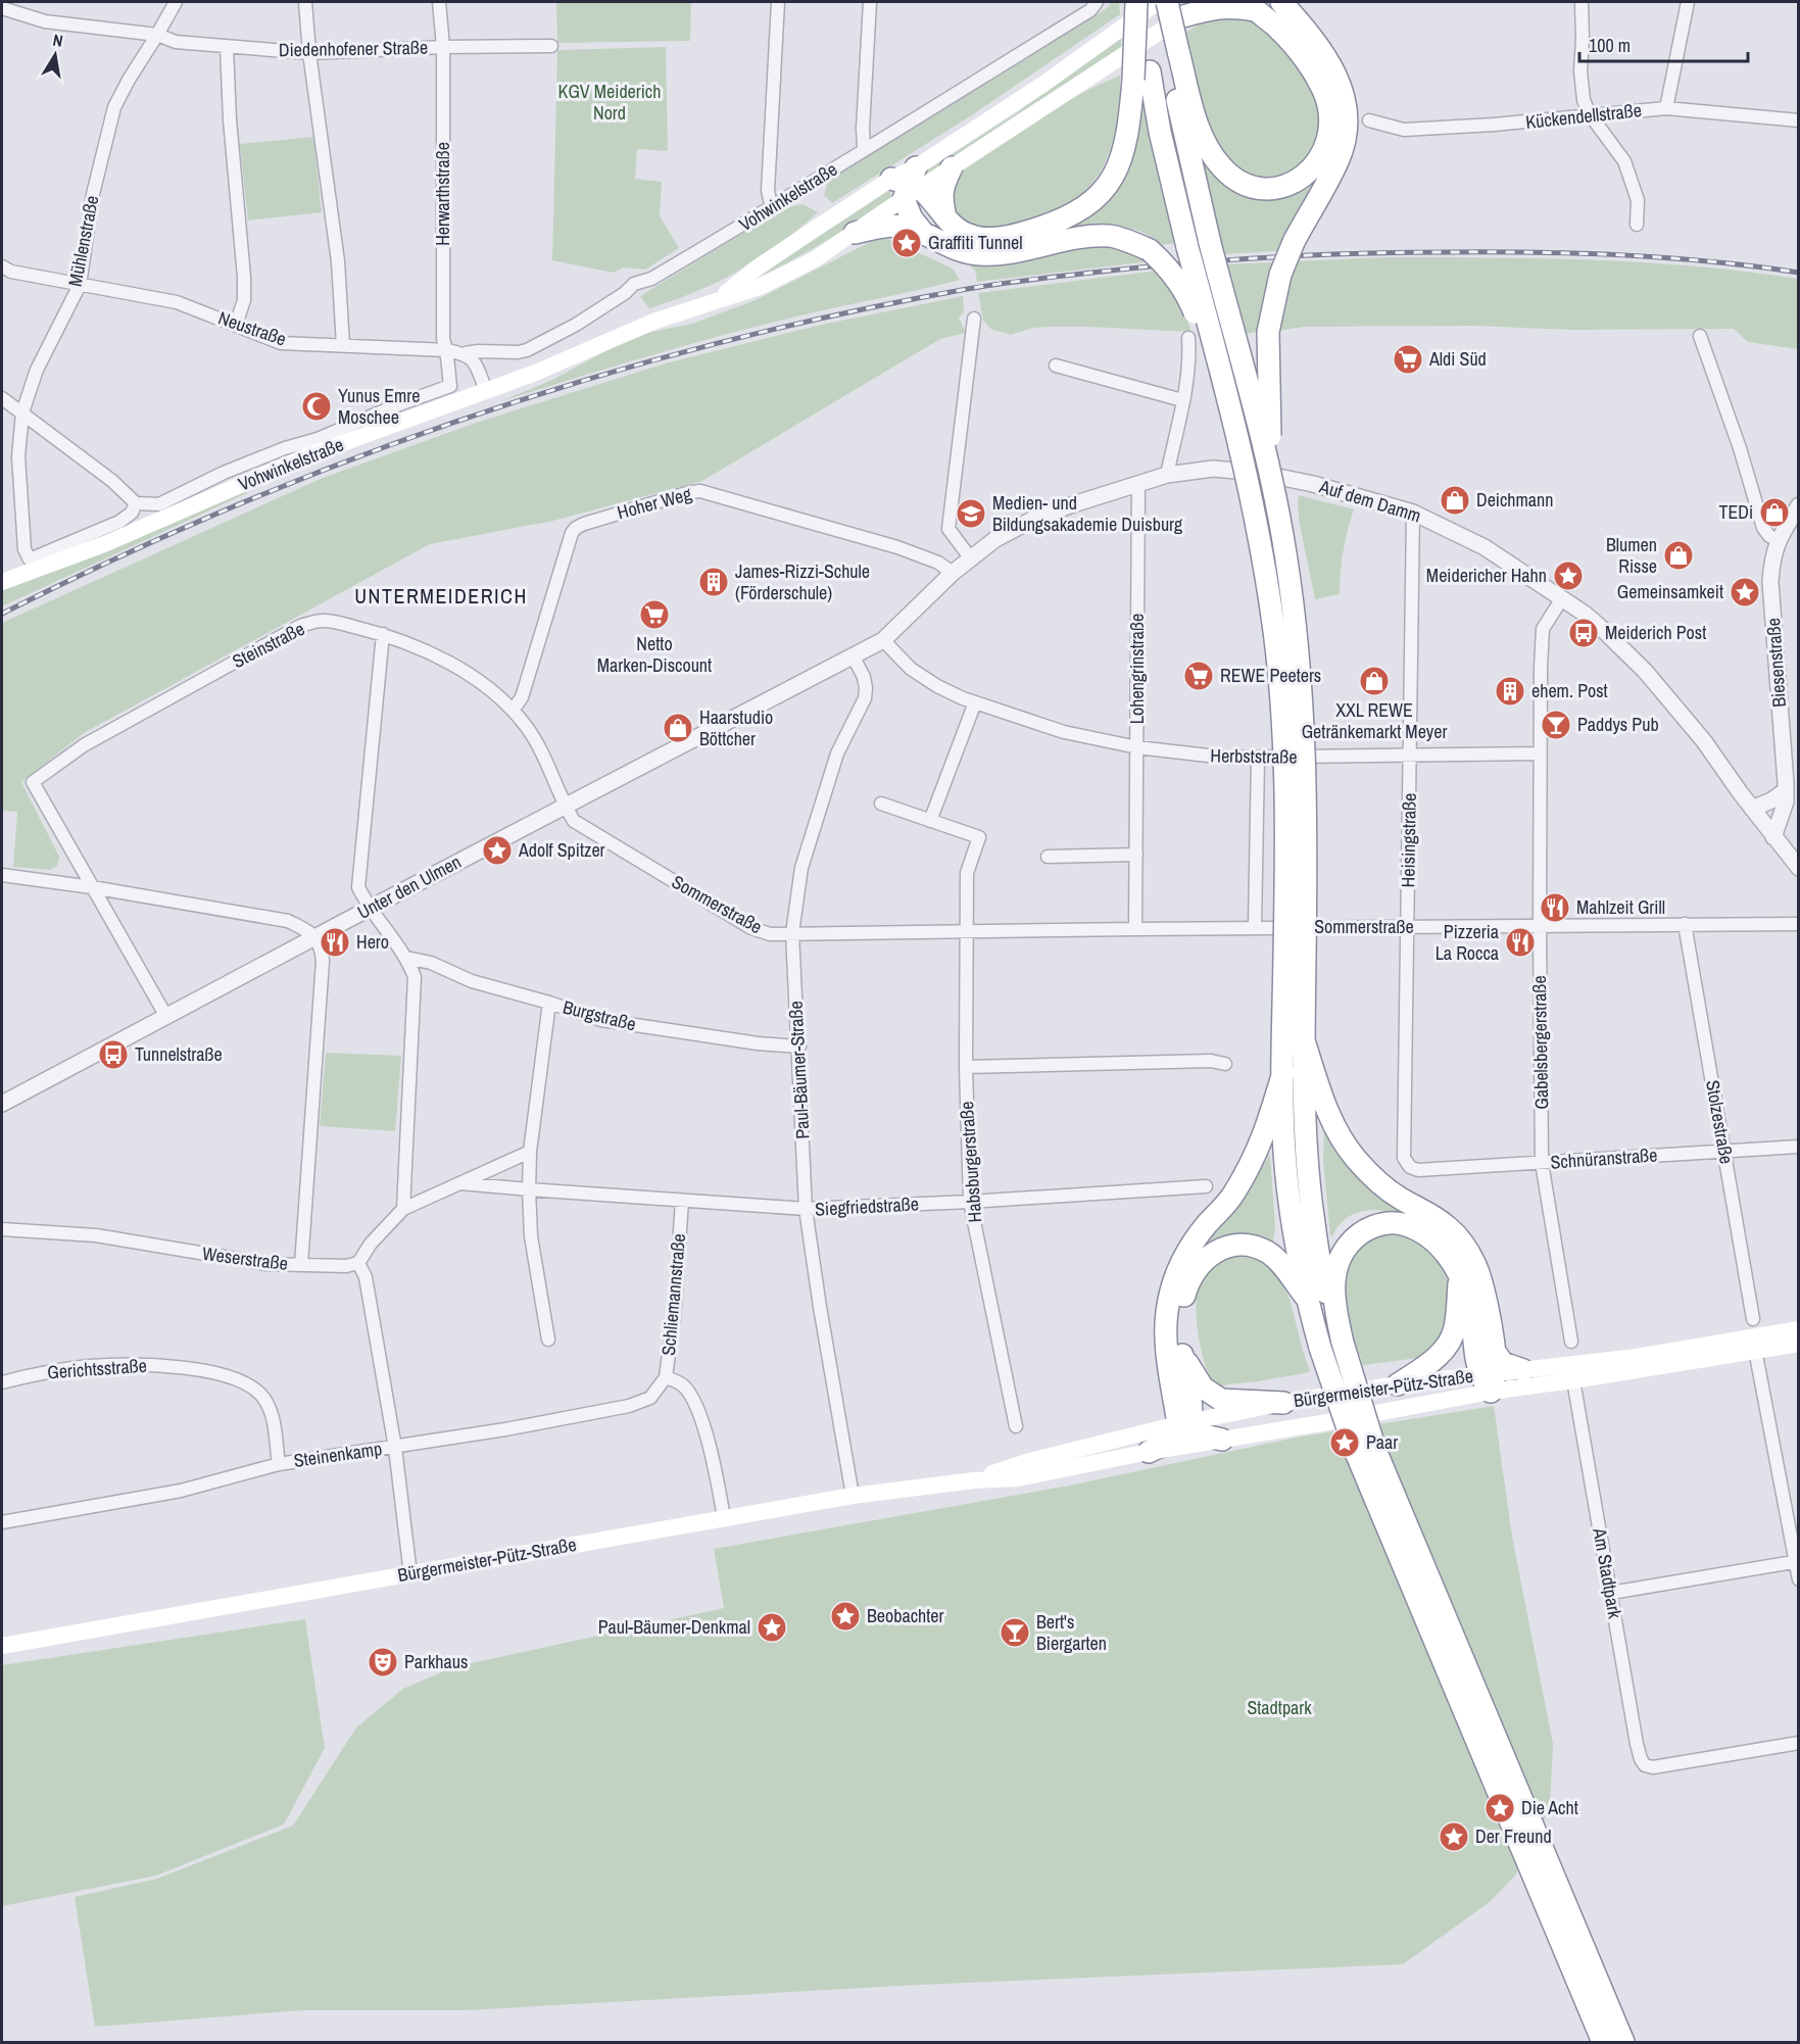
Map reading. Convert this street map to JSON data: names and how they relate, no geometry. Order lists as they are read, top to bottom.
{
  "streets": {
    "main road": ["Vohwinkelstraße", "Bürgermeister-Pütz-Straße"],
    "street": [
      "Diedenhofener Straße",
      "Kückendellstraße",
      "Herwarthstraße",
      "Mühlenstraße",
      "Neustraße",
      "Auf dem Damm",
      "Hoher Weg",
      "Steinstraße",
      "Biesenstraße",
      "Lohengrinstraße",
      "Herbststraße",
      "Heisingstraße",
      "Unter den Ulmen",
      "Sommerstraße",
      "Burgstraße",
      "Gabelsbergerstraße",
      "Paul-Bäumer-Straße",
      "Stolzestraße",
      "Schnüranstraße",
      "Habsburgerstraße",
      "Siegfriedstraße",
      "Weserstraße",
      "Schliemannstraße",
      "Gerichtsstraße",
      "Steinenkamp",
      "Am Stadtpark"
    ]
  },
  "crossings": [
    ["Diedenhofener Straße", "Herwarthstraße"],
    ["Diedenhofener Straße", "Mühlenstraße"],
    ["Herwarthstraße", "Mühlenstraße"],
    ["Herwarthstraße", "Neustraße"],
    ["Vohwinkelstraße", "Neustraße"],
    ["Mühlenstraße", "Neustraße"],
    ["Auf dem Damm", "Hoher Weg"],
    ["Auf dem Damm", "Biesenstraße"],
    ["Auf dem Damm", "Lohengrinstraße"],
    ["Auf dem Damm", "Herbststraße"],
    ["Auf dem Damm", "Heisingstraße"],
    ["Auf dem Damm", "Unter den Ulmen"],
    ["Auf dem Damm", "Gabelsbergerstraße"],
    ["Auf dem Damm", "Paul-Bäumer-Straße"],
    ["Hoher Weg", "Steinstraße"],
    ["Steinstraße", "Unter den Ulmen"],
    ["Steinstraße", "Sommerstraße"],
    ["Lohengrinstraße", "Herbststraße"],
    ["Lohengrinstraße", "Sommerstraße"],
    ["Herbststraße", "Heisingstraße"],
    ["Herbststraße", "Gabelsbergerstraße"],
    ["Heisingstraße", "Sommerstraße"],
    ["Heisingstraße", "Schnüranstraße"],
    ["Unter den Ulmen", "Sommerstraße"],
    ["Unter den Ulmen", "Paul-Bäumer-Straße"],
    ["Sommerstraße", "Gabelsbergerstraße"],
    ["Sommerstraße", "Paul-Bäumer-Straße"],
    ["Sommerstraße", "Stolzestraße"],
    ["Sommerstraße", "Habsburgerstraße"],
    ["Burgstraße", "Paul-Bäumer-Straße"],
    ["Gabelsbergerstraße", "Schnüranstraße"],
    ["Paul-Bäumer-Straße", "Siegfriedstraße"],
    ["Paul-Bäumer-Straße", "Bürgermeister-Pütz-Straße"],
    ["Stolzestraße", "Schnüranstraße"],
    ["Habsburgerstraße", "Siegfriedstraße"],
    ["Siegfriedstraße", "Schliemannstraße"],
    ["Schliemannstraße", "Bürgermeister-Pütz-Straße"],
    ["Schliemannstraße", "Steinenkamp"],
    ["Gerichtsstraße", "Steinenkamp"],
    ["Bürgermeister-Pütz-Straße", "Am Stadtpark"]
  ],
  "districts": ["UNTERMEIDERICH"],
  "parks": ["KGV Meiderich Nord", "Stadtpark"],
  "places": {
    "place": [
      "Graffiti Tunnel",
      "Meidericher Hahn",
      "Gemeinsamkeit",
      "Adolf Spitzer",
      "Paar",
      "Beobachter",
      "Paul-Bäumer-Denkmal",
      "Die Acht",
      "Der Freund"
    ],
    "supermarket": ["Aldi Süd", "Netto Marken-Discount", "REWE Peeters"],
    "mosque": ["Yunus Emre Moschee"],
    "shop": [
      "Deichmann",
      "TEDi",
      "Blumen Risse",
      "XXL REWE Getränkemarkt Meyer",
      "Haarstudio Böttcher"
    ],
    "school or university": ["Medien- und Bildungsakademie Duisburg"],
    "building": ["James-Rizzi-Schule (Förderschule)", "ehem. Post"],
    "bus stop": ["Meiderich Post", "Tunnelstraße"],
    "bar": ["Paddys Pub", "Bert's Biergarten"],
    "restaurant": ["Mahlzeit Grill", "Hero", "Pizzeria La Rocca"],
    "theatre": ["Parkhaus"]
  },
  "scale_bar": "100 m",
  "north": "top"
}
